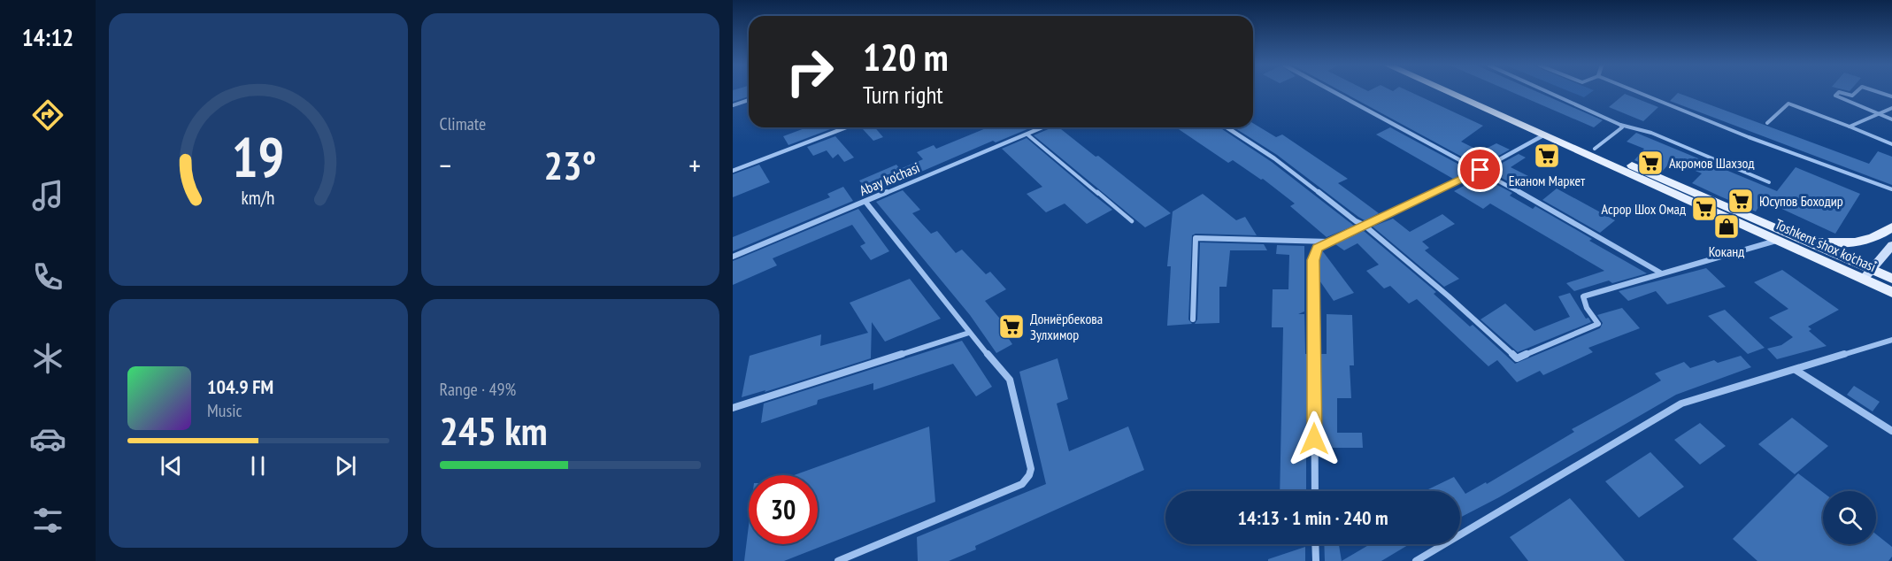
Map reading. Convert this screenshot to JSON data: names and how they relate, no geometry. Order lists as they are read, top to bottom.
{
  "streets": {
    "main road": ["Toshkent shox ko'chasi"],
    "street": ["Abay ko'chasi"]
  },
  "places": {
    "supermarket": [
      "Еканом Маркет",
      "Акромов Шахзод",
      "Юсупов Боходир",
      "Асрор Шох Омад",
      "Дониёрбекова Зулхимор"
    ],
    "shop": ["Коканд"]
  },
  "page": {
    "tabs": "14:12",
    "tile": [
      "Climate",
      ["Range · 49%", "245 km"]
    ],
    "turn": ["120 m", "Turn right"],
    "heat": ["−", "23°", "+"],
    "song": ["104.9 FM", "Music"],
    "limit": "30",
    "trip": "14:13 · 1 min · 240 m",
    "gauge": ["19", "km/h"]
  }
}
